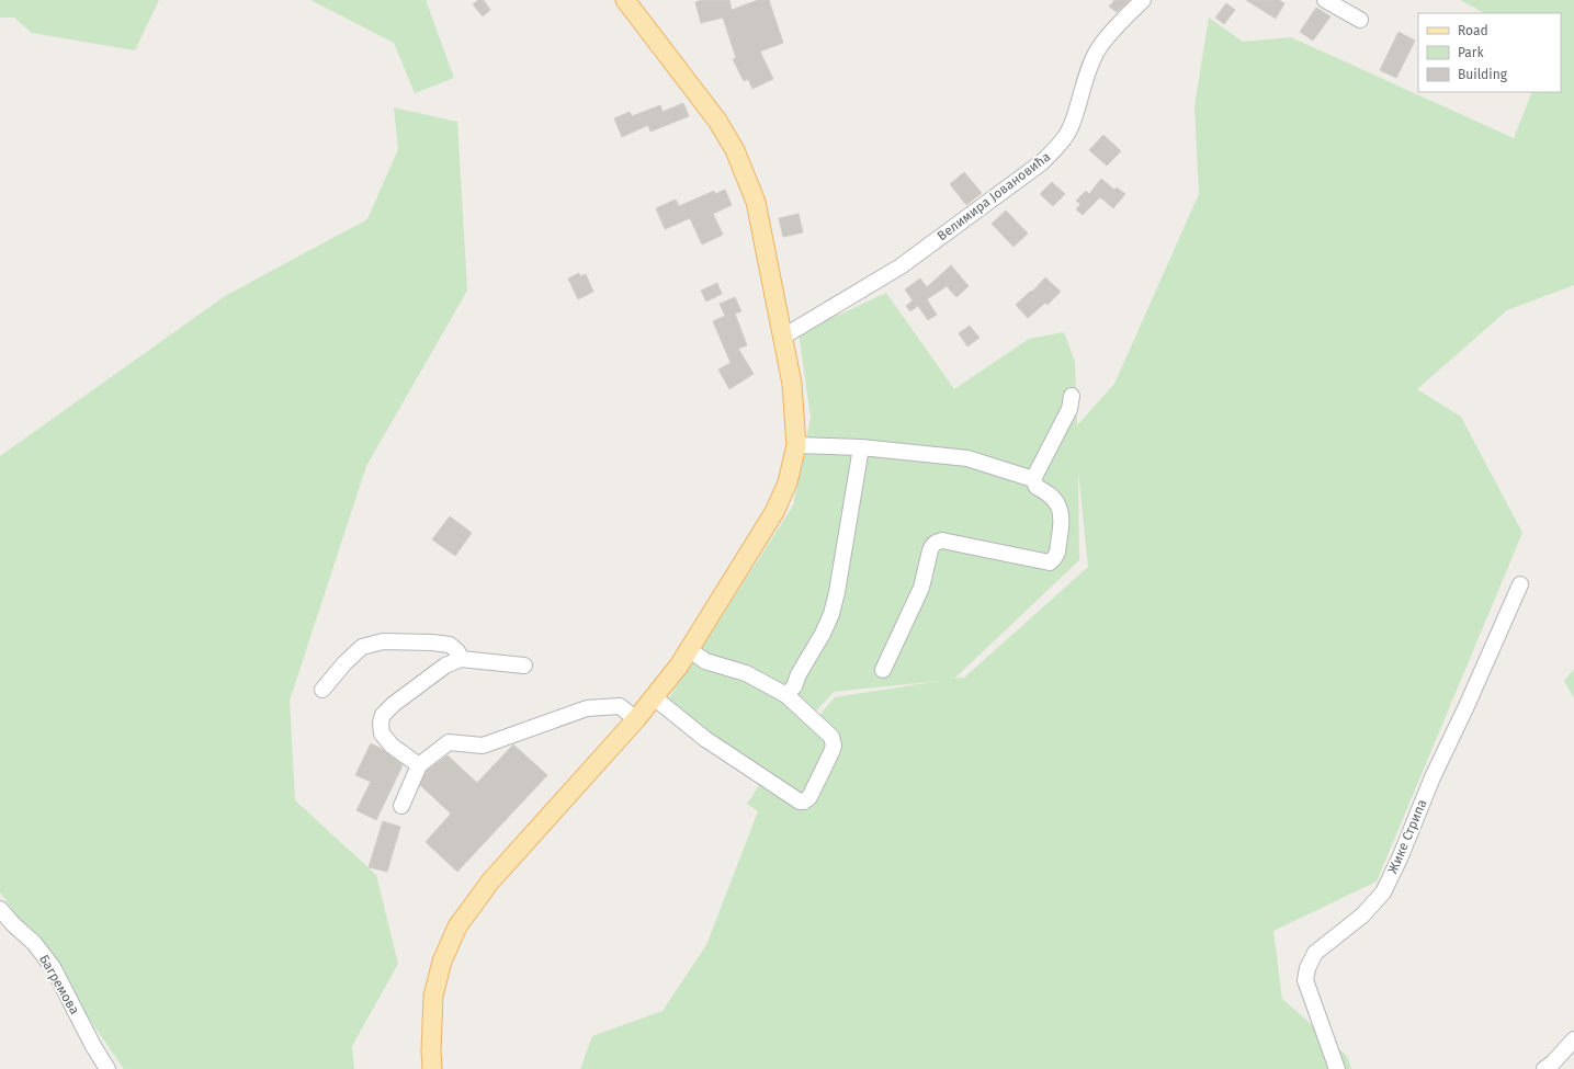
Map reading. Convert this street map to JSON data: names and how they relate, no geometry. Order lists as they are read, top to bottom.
{
  "streets": {
    "street": ["Велимира Јовановића", "Жике Стрипа", "Багремова"]
  },
  "legend": ["Road", "Park", "Building"]
}
